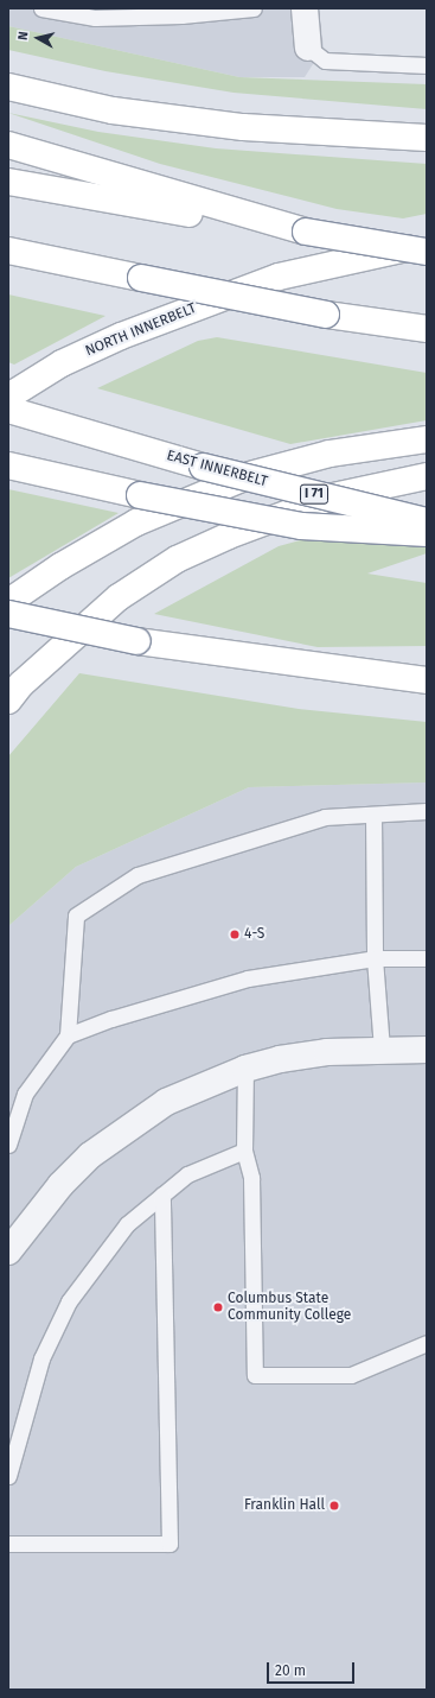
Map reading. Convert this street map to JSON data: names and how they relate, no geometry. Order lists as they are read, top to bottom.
{
  "streets": {
    "highway": ["NORTH INNERBELT", "EAST INNERBELT", "I 71"]
  },
  "places": ["4-S", "Columbus State Community College", "Franklin Hall"],
  "scale_bar": "20 m",
  "north": "left"
}
